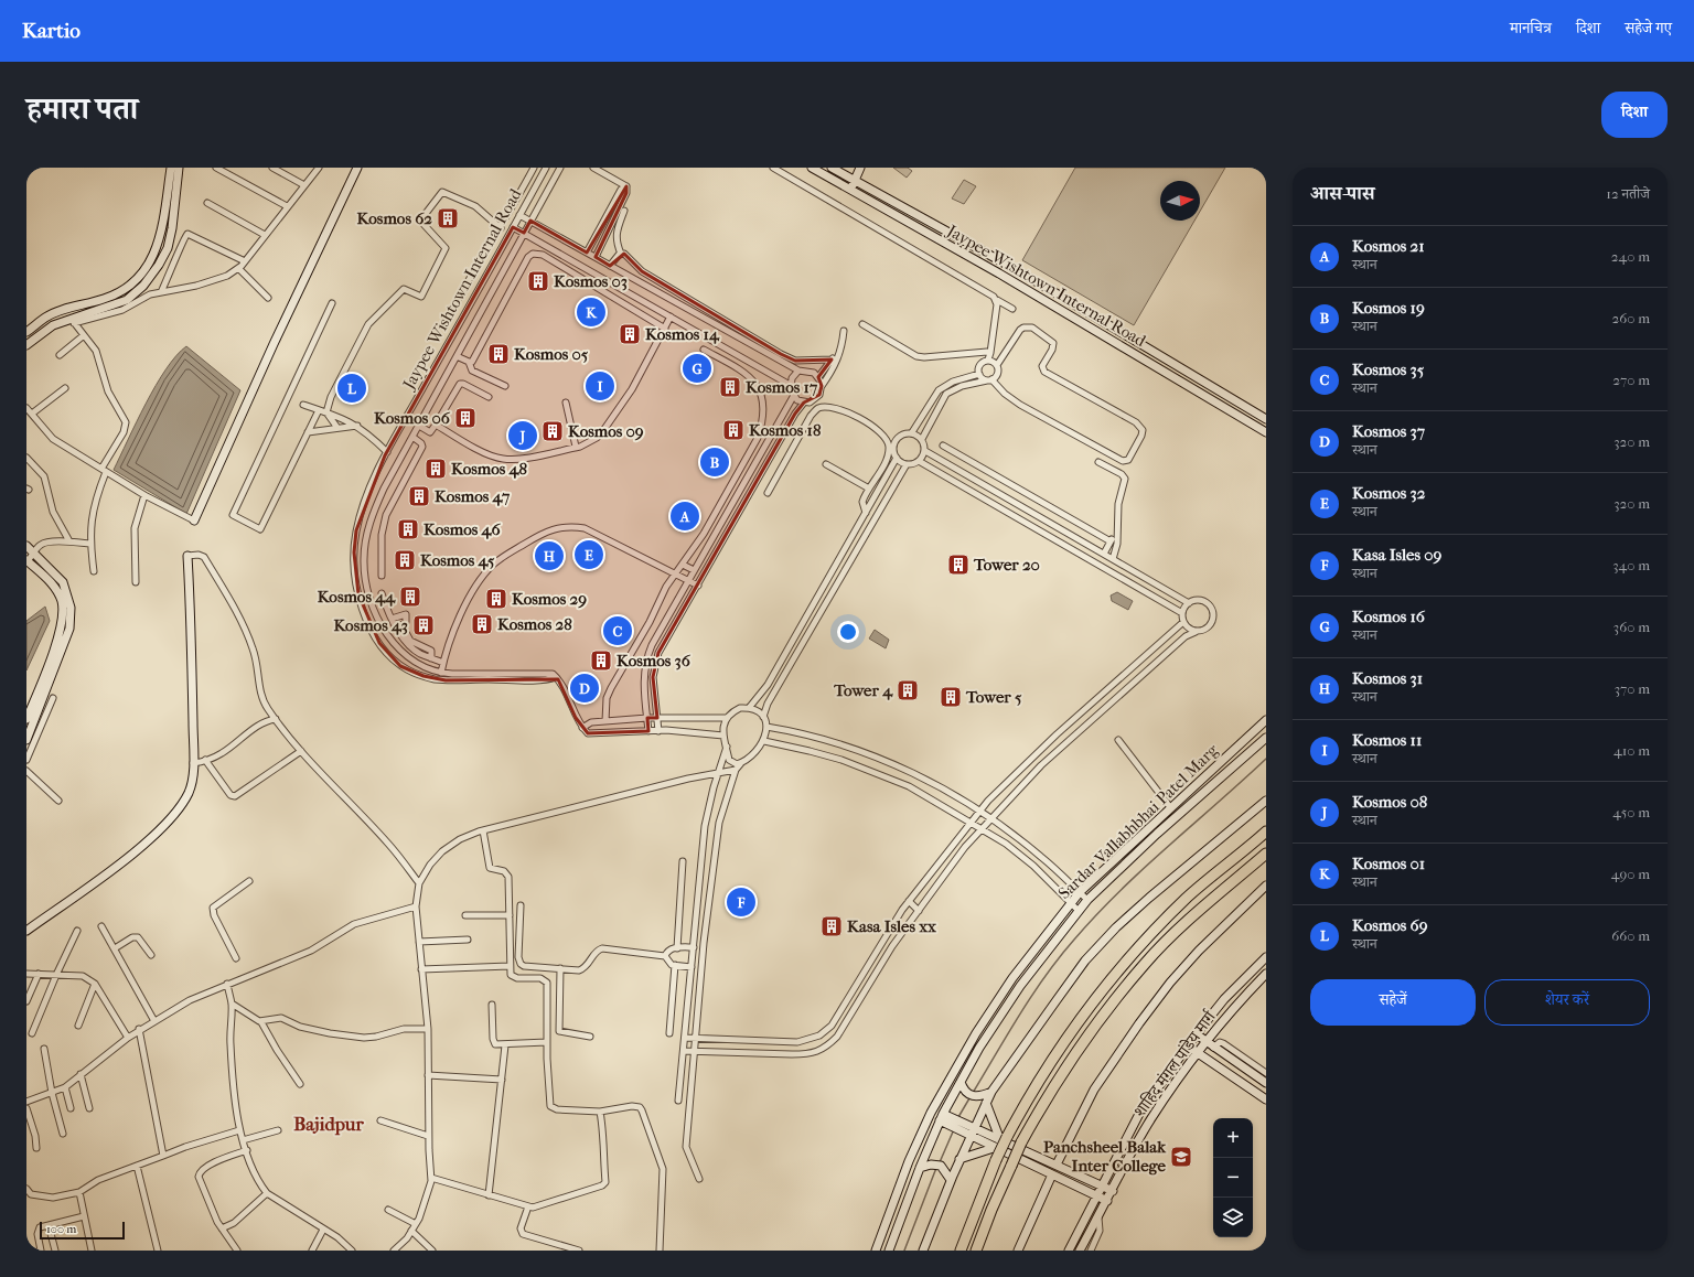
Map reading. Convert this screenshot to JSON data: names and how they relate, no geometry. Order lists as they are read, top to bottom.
{
  "streets": {
    "street": ["Jaypee Wishtown Internal Road", "Sardar Vallabhbhai Patel Marg", "शाहिद मंगल पांडेय मार्ग"]
  },
  "districts": ["Bajidpur"],
  "places": {
    "building": [
      "Kosmos 62",
      "Kosmos 03",
      "Kosmos 14",
      "Kosmos 05",
      "Kosmos 17",
      "Kosmos 06",
      "Kosmos 18",
      "Kosmos 09",
      "Kosmos 48",
      "Kosmos 47",
      "Kosmos 46",
      "Kosmos 45",
      "Tower 20",
      "Kosmos 44",
      "Kosmos 29",
      "Kosmos 28",
      "Kosmos 43",
      "Kosmos 36",
      "Tower 4",
      "Tower 5",
      "Kasa Isles xx"
    ],
    "school or university": ["Panchsheel Balak Inter College"]
  },
  "scale_bar": "100 m",
  "north": "right",
  "page": {
    "header": "Kartio",
    "nav": ["मानचित्र", "दिशा", "सहेजे गए"],
    "title": "हमारा पता",
    "buttons": [
      "दिशा",
      ["सहेजें", "शेयर करें"]
    ],
    "heading": ["आस-पास", "12 नतीजे"],
    "list": [
      {
        "mark": "A",
        "name": "Kosmos 21",
        "note": "स्थान",
        "value": "240 m"
      },
      {
        "mark": "B",
        "name": "Kosmos 19",
        "note": "स्थान",
        "value": "260 m"
      },
      {
        "mark": "C",
        "name": "Kosmos 35",
        "note": "स्थान",
        "value": "270 m"
      },
      {
        "mark": "D",
        "name": "Kosmos 37",
        "note": "स्थान",
        "value": "320 m"
      },
      {
        "mark": "E",
        "name": "Kosmos 32",
        "note": "स्थान",
        "value": "320 m"
      },
      {
        "mark": "F",
        "name": "Kasa Isles 09",
        "note": "स्थान",
        "value": "340 m"
      },
      {
        "mark": "G",
        "name": "Kosmos 16",
        "note": "स्थान",
        "value": "360 m"
      },
      {
        "mark": "H",
        "name": "Kosmos 31",
        "note": "स्थान",
        "value": "370 m"
      },
      {
        "mark": "I",
        "name": "Kosmos 11",
        "note": "स्थान",
        "value": "410 m"
      },
      {
        "mark": "J",
        "name": "Kosmos 08",
        "note": "स्थान",
        "value": "450 m"
      },
      {
        "mark": "K",
        "name": "Kosmos 01",
        "note": "स्थान",
        "value": "490 m"
      },
      {
        "mark": "L",
        "name": "Kosmos 69",
        "note": "स्थान",
        "value": "660 m"
      }
    ],
    "pins": [
      "K",
      "G",
      "I",
      "L",
      "J",
      "B",
      "A",
      "E",
      "H",
      "C",
      "D",
      "F"
    ],
    "map_buttons": ["+", "−"],
    "scale": "100 m"
  }
}
